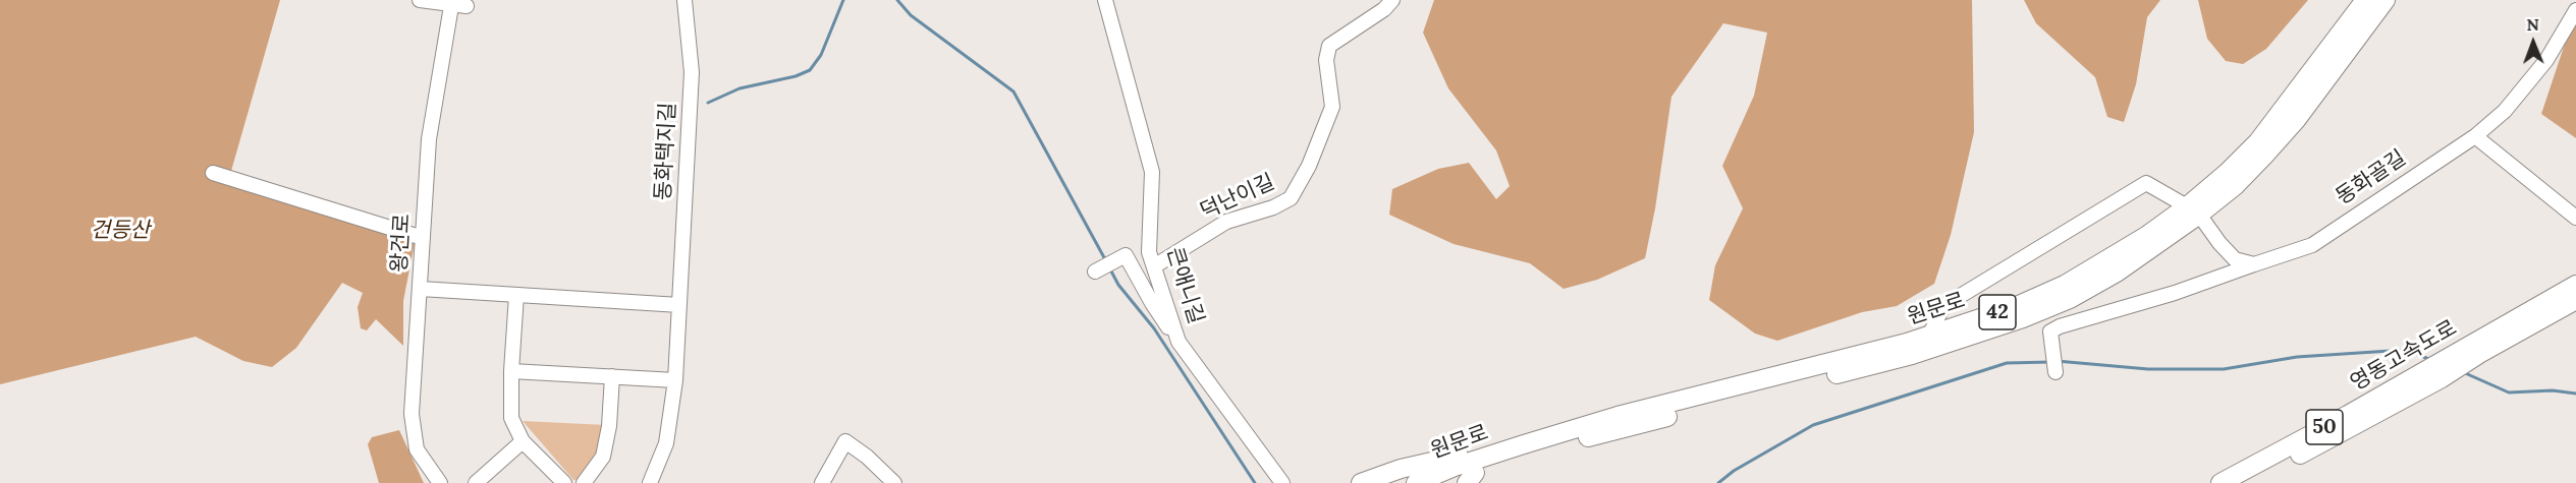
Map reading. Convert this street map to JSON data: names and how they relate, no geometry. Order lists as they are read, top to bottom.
{
  "streets": {
    "highway": [
      "원문로",
      "42",
      "영동고속도로",
      "50"
    ],
    "street": [
      "동화택지길",
      "동화골길",
      "덕난이길",
      "왕건로",
      "큰애니길"
    ]
  },
  "crossings": [
    ["덕난이길", "큰애니길"]
  ],
  "parks": ["건등산"],
  "north": "top"
}
